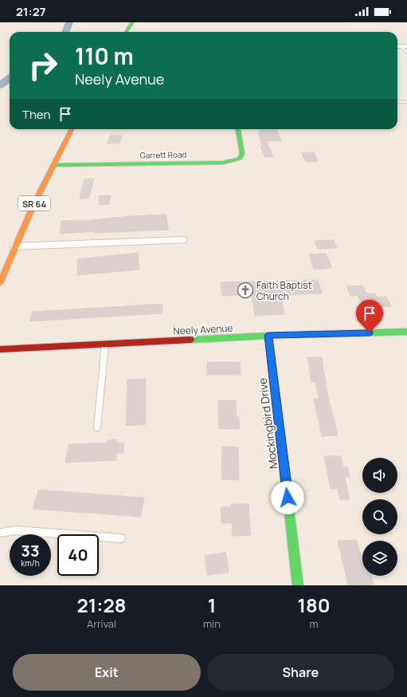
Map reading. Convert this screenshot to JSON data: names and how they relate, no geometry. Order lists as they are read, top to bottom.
{
  "streets": {
    "street": [
      "Garrett Road",
      "SR 64",
      "Neely Avenue",
      "Mockingbird Drive"
    ]
  },
  "crossings": [
    ["Garrett Road", "SR 64"],
    ["Neely Avenue", "Mockingbird Drive"]
  ],
  "places": {
    "church": ["Faith Baptist Church"]
  },
  "page": {
    "status": "21:27",
    "turn": ["110 m", "Neely Avenue"],
    "then": "Then",
    "speed": "33 km/h",
    "limit": "40",
    "eta": [
      "21:28",
      "Arrival",
      "1",
      "min",
      "180",
      "m"
    ],
    "buttons": ["Exit", "Share"]
  }
}
